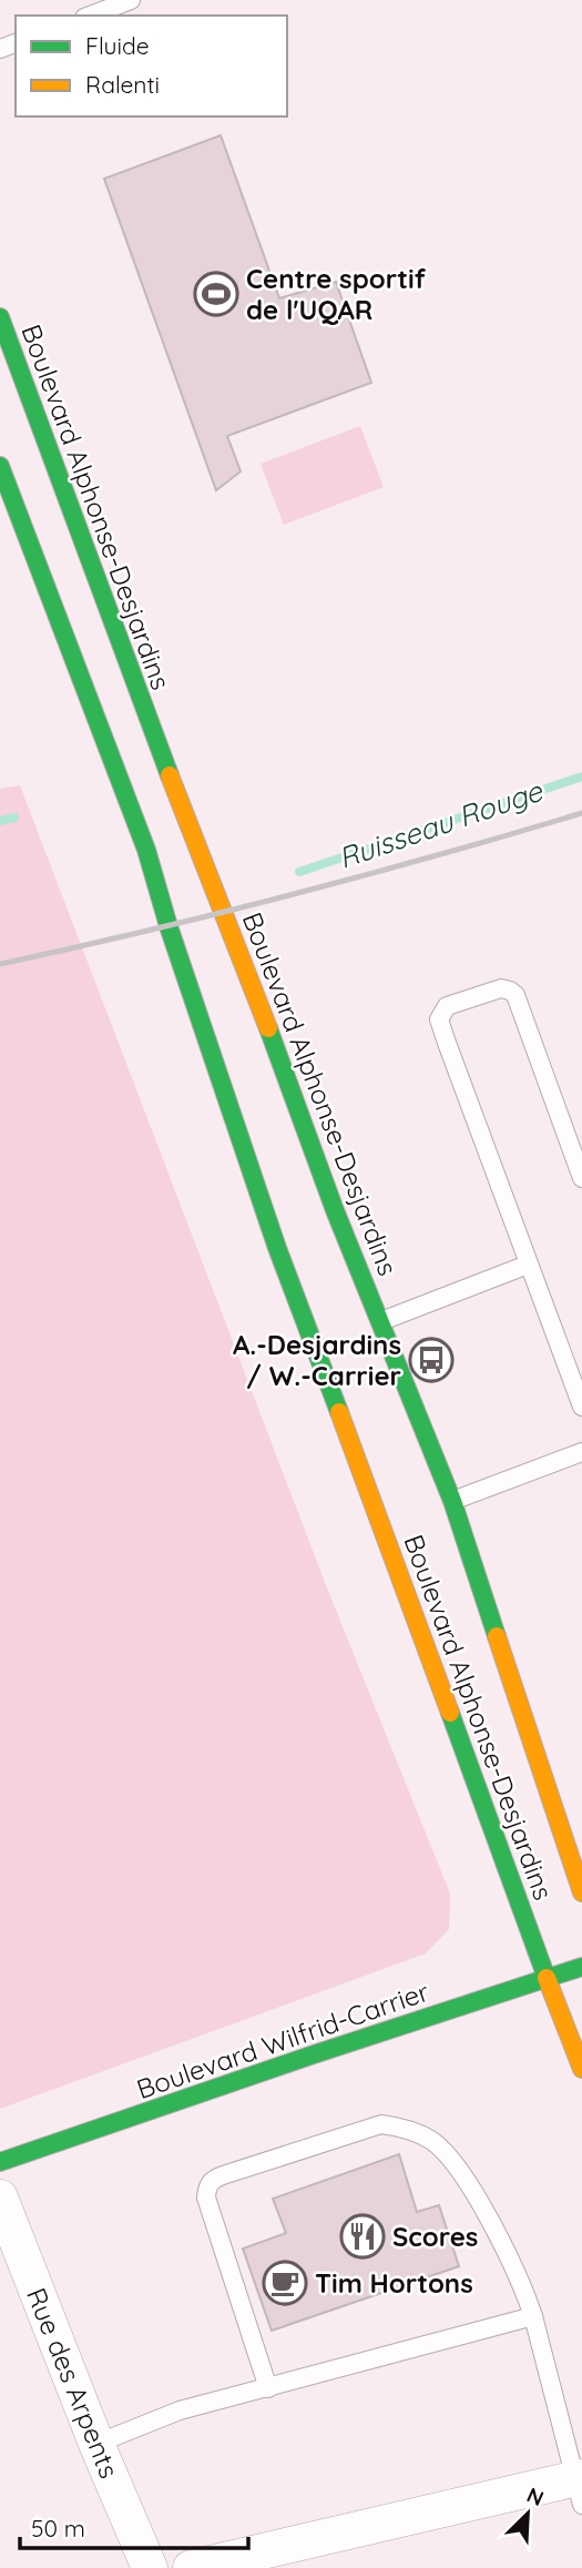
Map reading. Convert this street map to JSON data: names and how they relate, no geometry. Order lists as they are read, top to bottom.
{
  "streets": {
    "main road": ["Boulevard Alphonse-Desjardins", "Boulevard Wilfrid-Carrier"],
    "street": ["Rue des Arpents"]
  },
  "crossings": [
    ["Boulevard Alphonse-Desjardins", "Boulevard Wilfrid-Carrier"]
  ],
  "water": ["Ruisseau Rouge"],
  "places": {
    "sports": ["Centre sportif de l'UQAR"],
    "bus stop": ["A.-Desjardins / W.-Carrier"],
    "restaurant": ["Scores"],
    "cafe": ["Tim Hortons"]
  },
  "legend": ["Fluide", "Ralenti"],
  "scale_bar": "50 m",
  "north": "top right"
}
